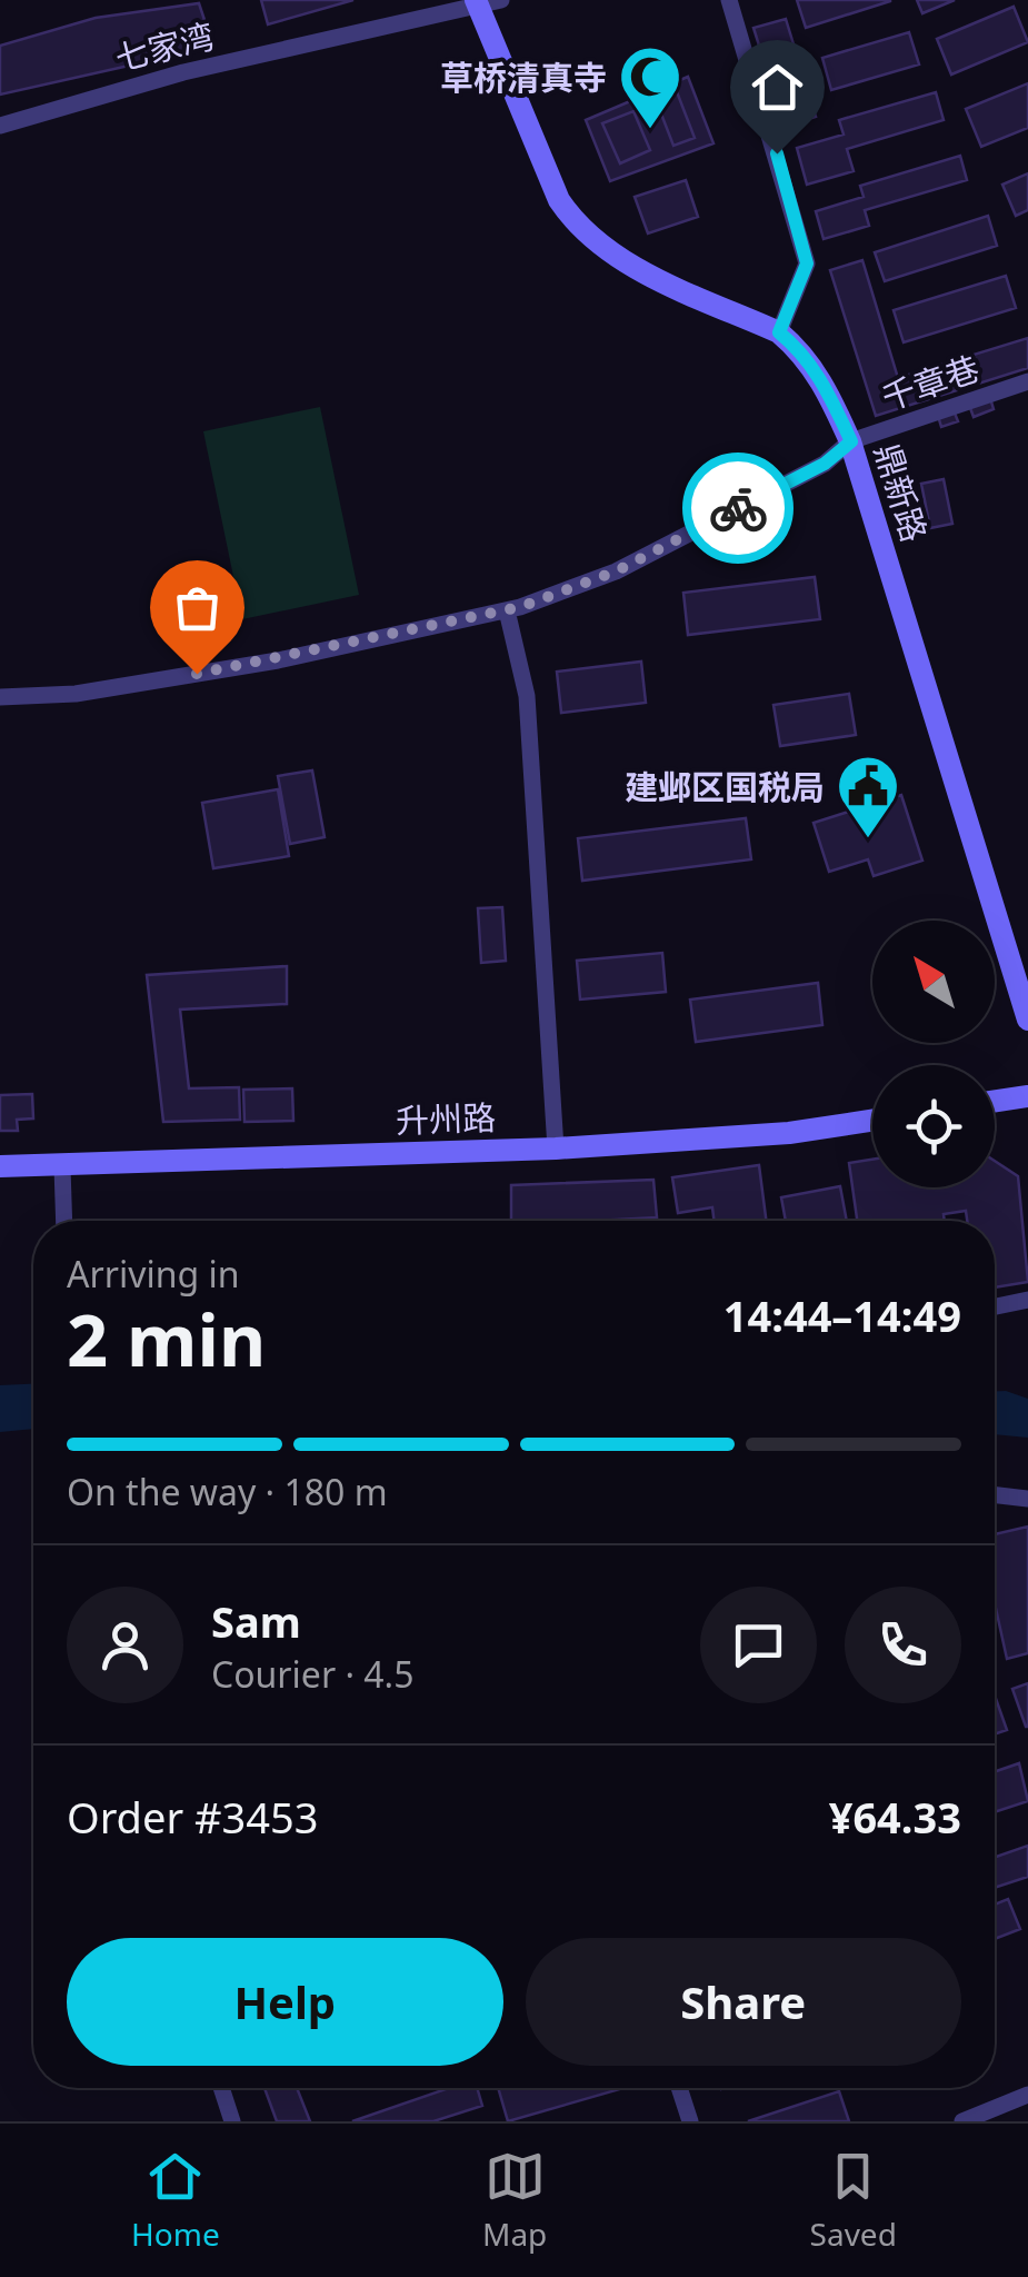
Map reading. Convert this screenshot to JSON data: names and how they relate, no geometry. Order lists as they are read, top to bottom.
{
  "streets": {
    "street": [
      "七家湾",
      "千章巷",
      "鼎新路",
      "升州路"
    ]
  },
  "crossings": [
    ["七家湾", "鼎新路"],
    ["千章巷", "鼎新路"]
  ],
  "places": {
    "mosque": ["草桥清真寺"],
    "public building": ["建邺区国税局"]
  },
  "north": "top left",
  "page": {
    "heading": ["2 min", "Arriving in", "14:44–14:49"],
    "panel": [
      "Sam",
      "Courier · 4.5",
      "Order #3453",
      "¥64.33"
    ],
    "bar": "On the way · 180 m",
    "buttons": ["Help", "Share"],
    "tabs": ["Home", "Map", "Saved"]
  }
}
